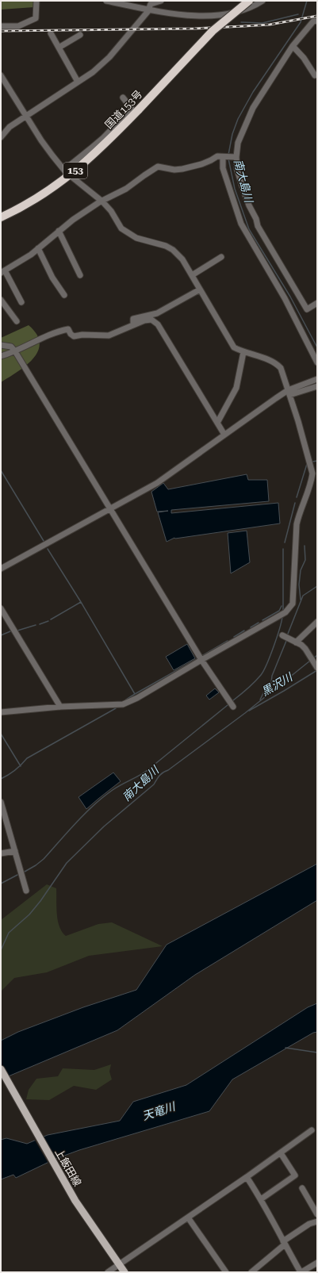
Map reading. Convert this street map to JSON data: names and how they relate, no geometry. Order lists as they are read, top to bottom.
{
  "streets": {
    "highway": ["国道153号", "153"],
    "main road": ["上飯田線"]
  },
  "water": ["南大島川", "黒沢川", "天竜川"]
}
